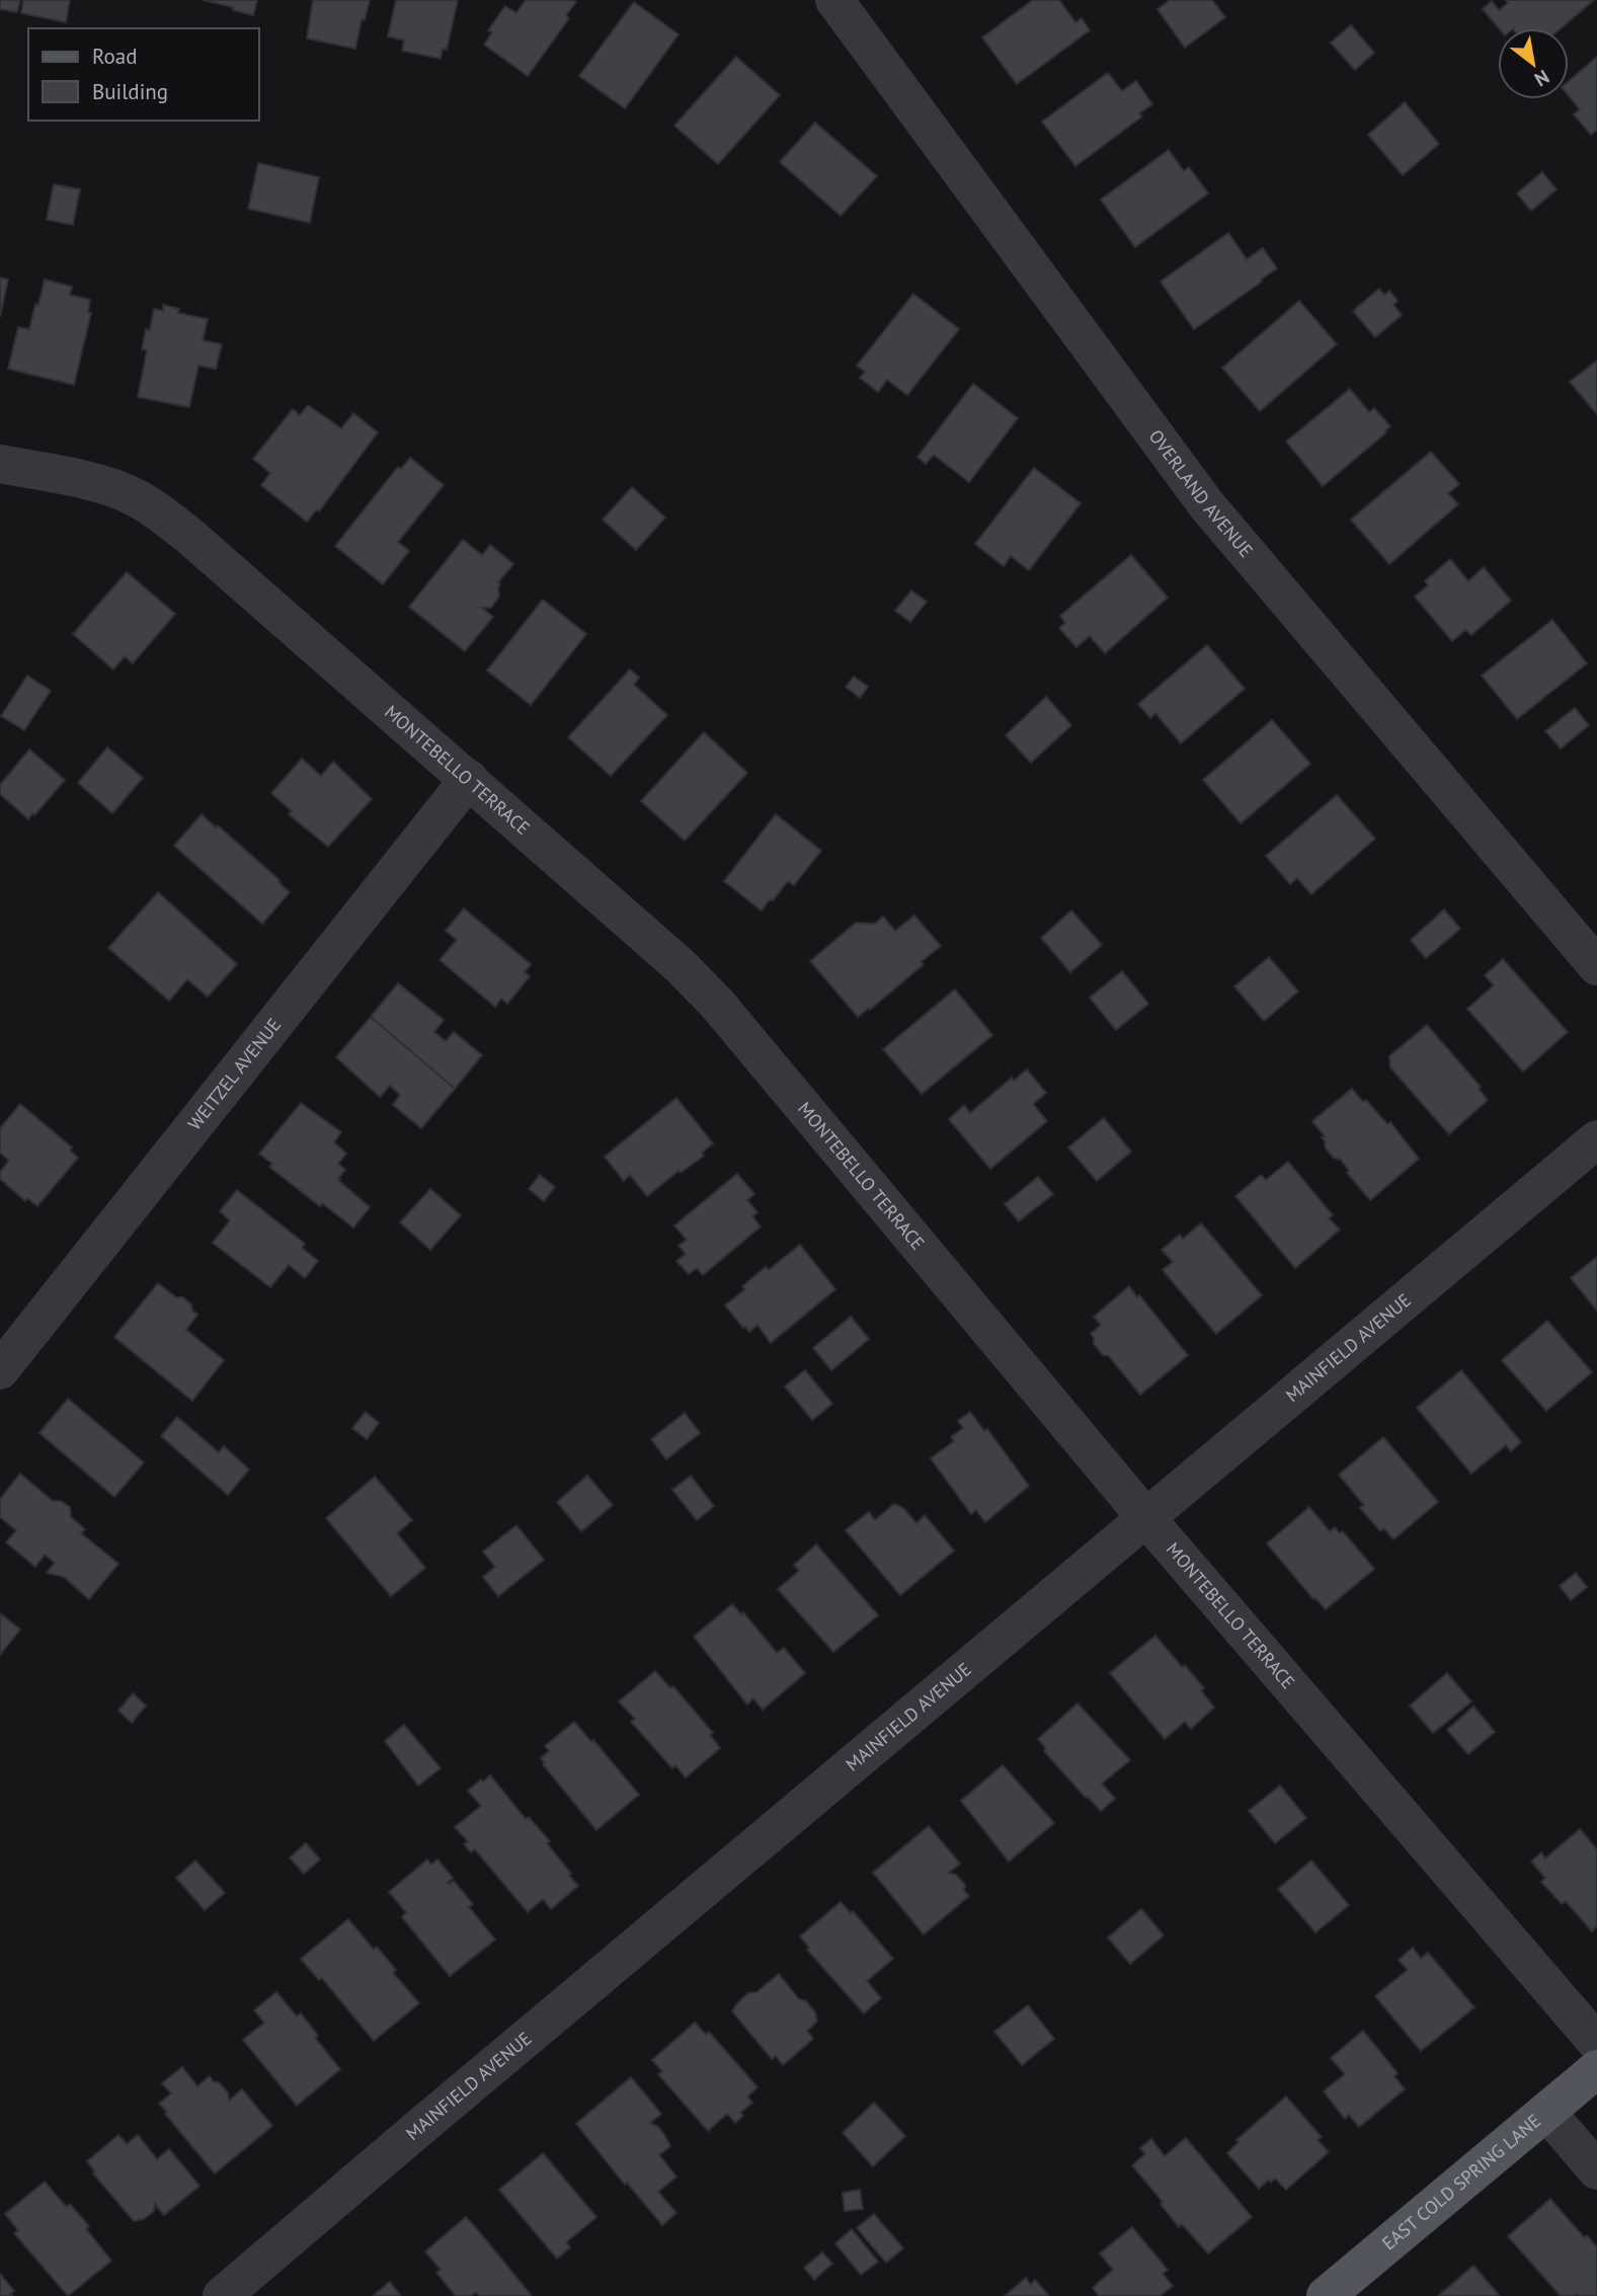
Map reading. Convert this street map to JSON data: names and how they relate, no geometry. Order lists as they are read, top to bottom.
{
  "streets": {
    "main road": ["EAST COLD SPRING LANE"],
    "street": [
      "OVERLAND AVENUE",
      "MONTEBELLO TERRACE",
      "WEITZEL AVENUE",
      "MAINFIELD AVENUE"
    ]
  },
  "crossings": [
    ["MONTEBELLO TERRACE", "WEITZEL AVENUE"],
    ["MONTEBELLO TERRACE", "MAINFIELD AVENUE"]
  ],
  "legend": ["Road", "Building"],
  "north": "bottom right"
}
